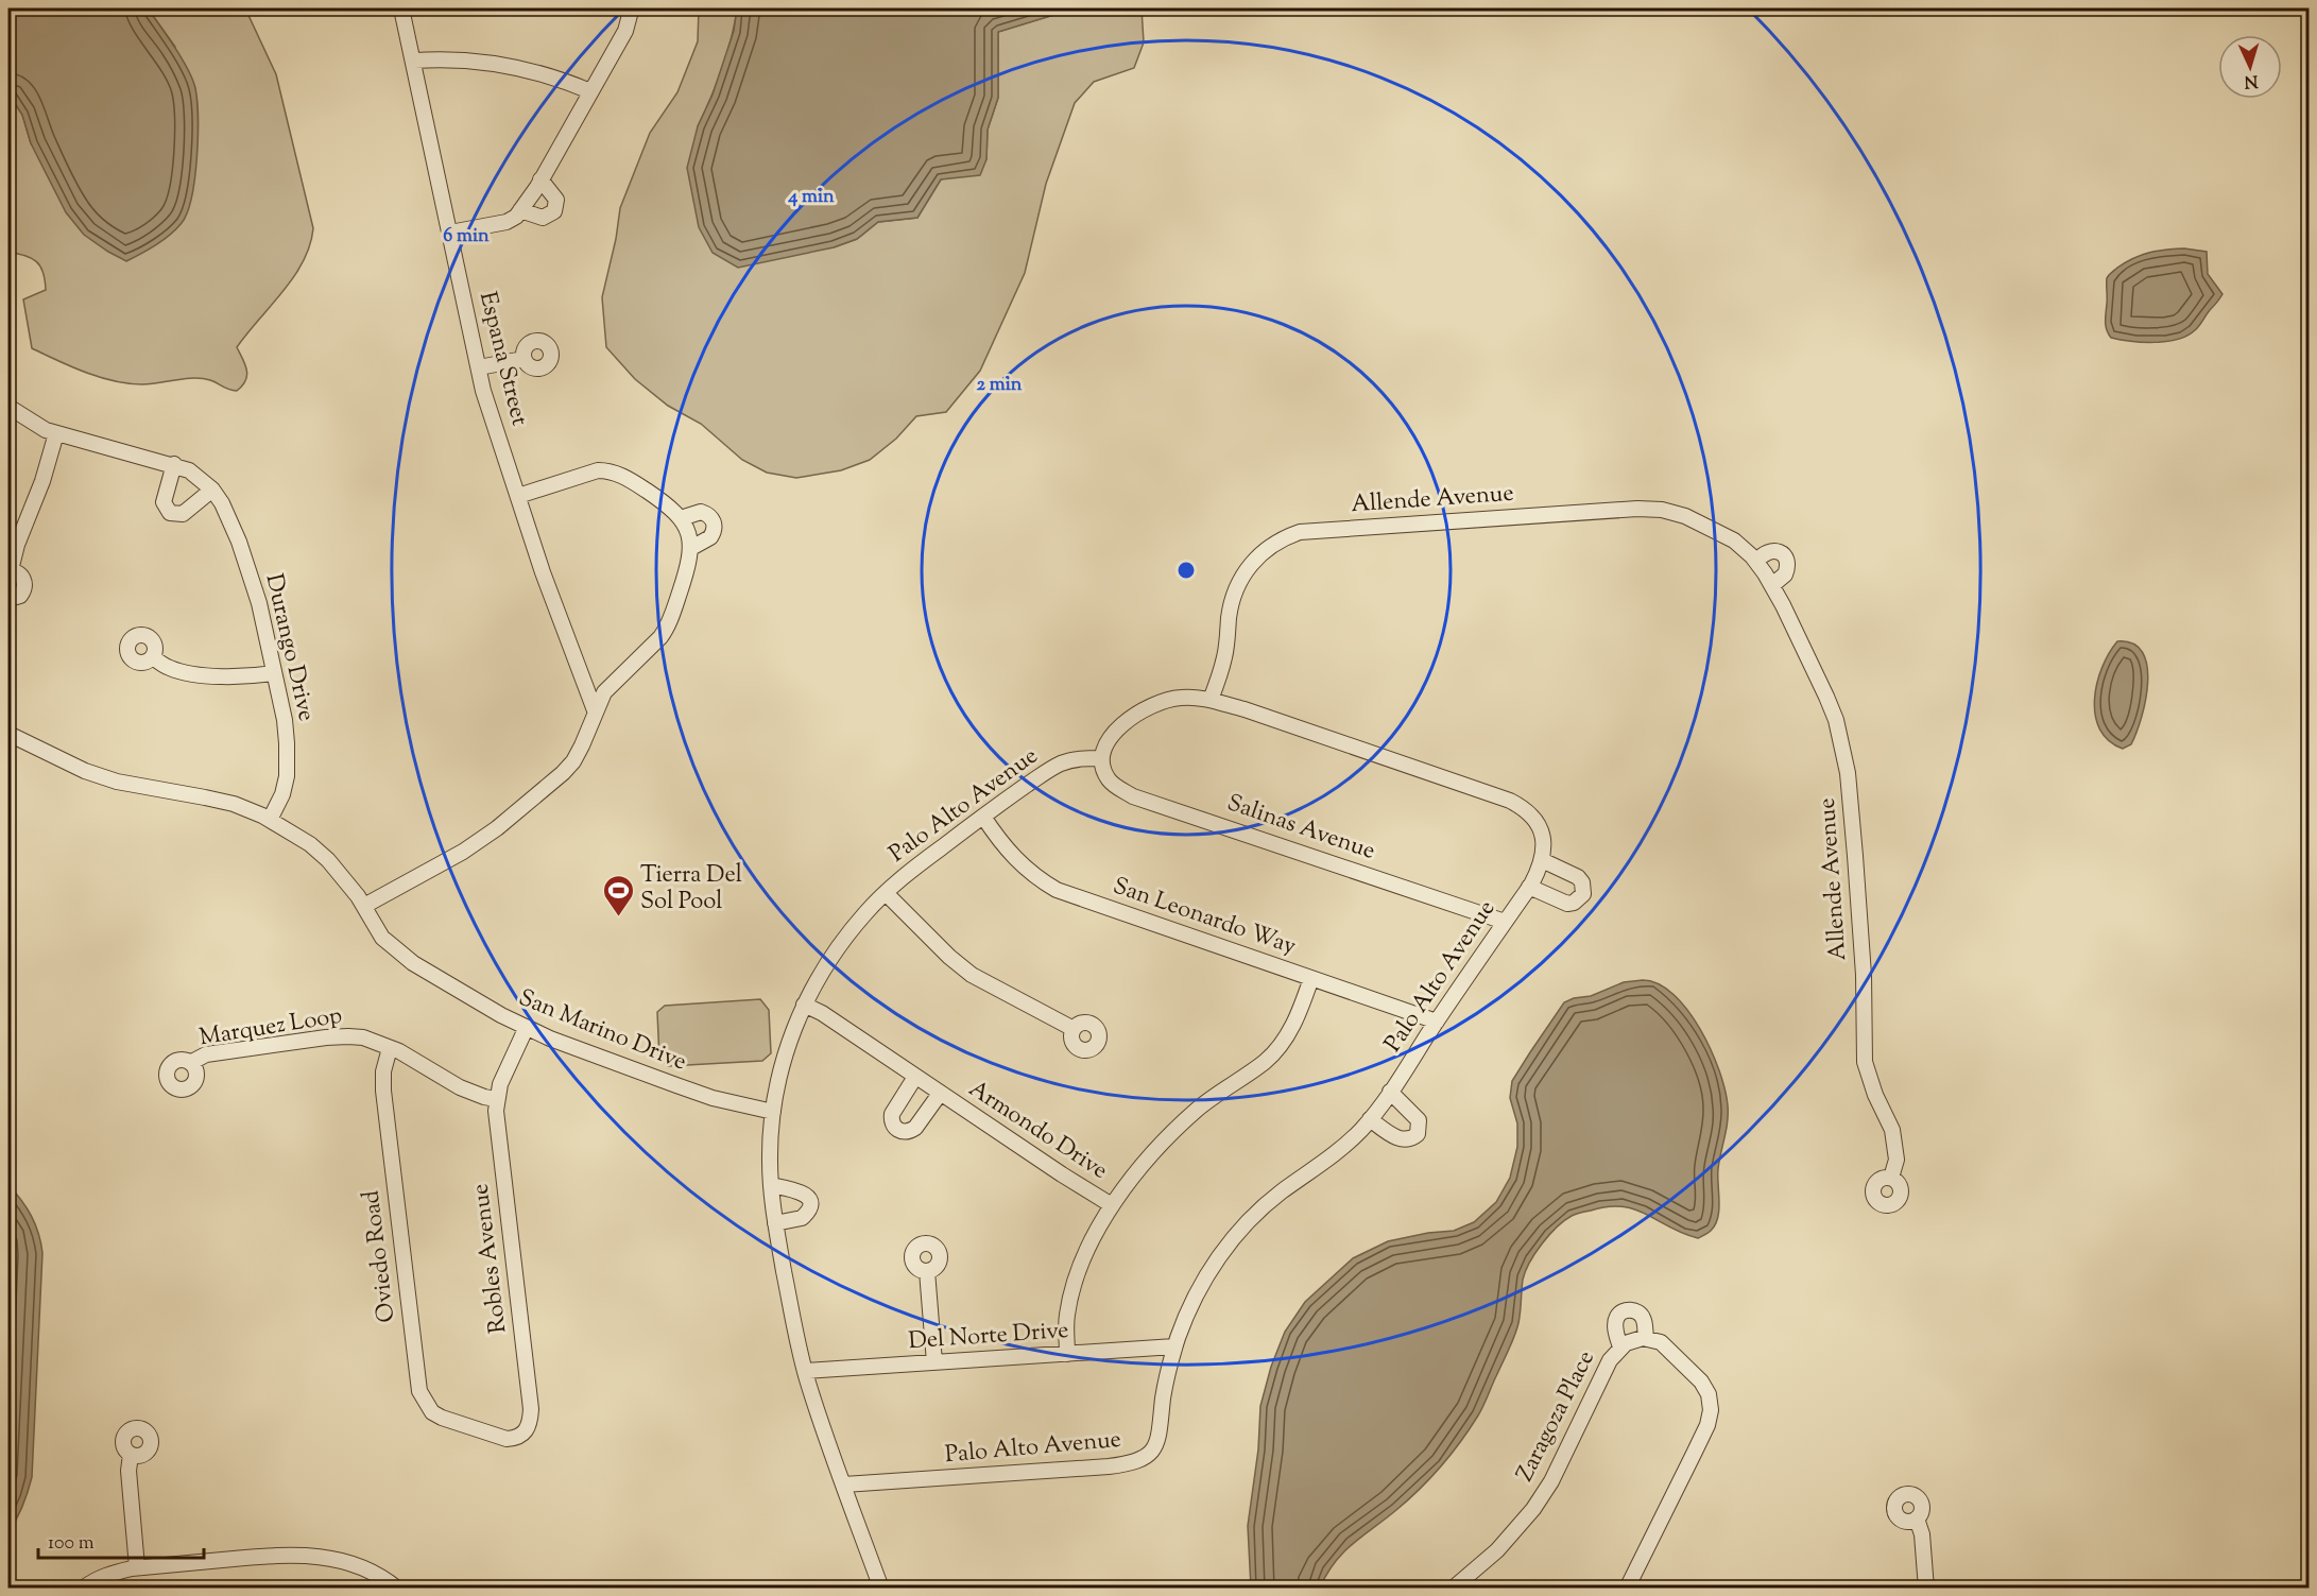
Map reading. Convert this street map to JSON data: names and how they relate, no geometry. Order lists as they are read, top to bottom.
{
  "streets": {
    "street": [
      "Espana Street",
      "Allende Avenue",
      "Durango Drive",
      "Palo Alto Avenue",
      "Salinas Avenue",
      "San Leonardo Way",
      "Marquez Loop",
      "San Marino Drive",
      "Armondo Drive",
      "Oviedo Road",
      "Robles Avenue",
      "Del Norte Drive",
      "Zaragoza Place"
    ]
  },
  "crossings": [
    ["Durango Drive", "San Marino Drive"],
    ["Palo Alto Avenue", "Salinas Avenue"],
    ["Palo Alto Avenue", "San Leonardo Way"],
    ["Palo Alto Avenue", "San Marino Drive"],
    ["Palo Alto Avenue", "Armondo Drive"],
    ["Palo Alto Avenue", "Del Norte Drive"],
    ["Marquez Loop", "Oviedo Road"],
    ["Marquez Loop", "Robles Avenue"],
    ["San Marino Drive", "Robles Avenue"],
    ["Oviedo Road", "Robles Avenue"]
  ],
  "places": {
    "sports": ["Tierra Del Sol Pool"]
  },
  "scale_bar": "100 m",
  "north": "bottom",
  "rings": ["4 min", "6 min", "2 min"]
}
